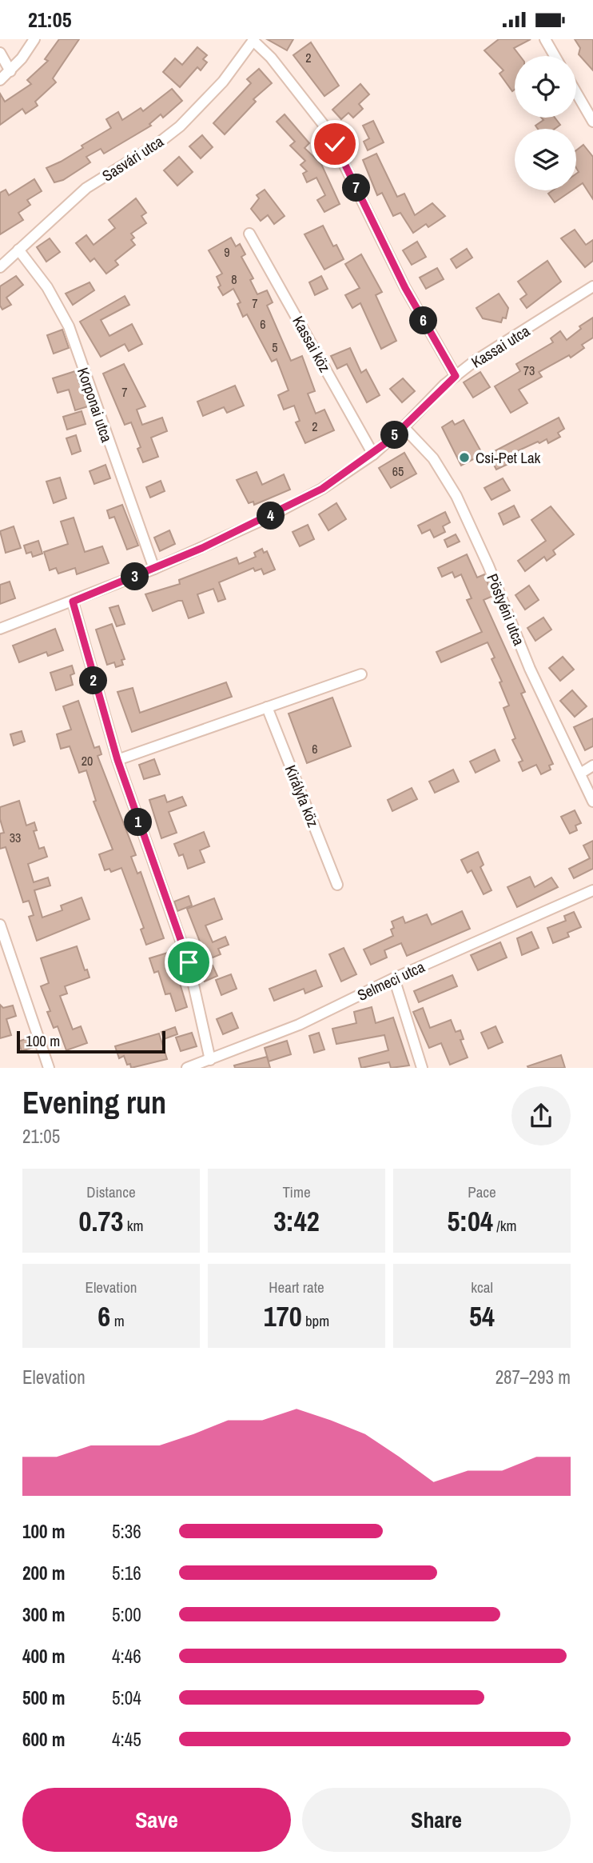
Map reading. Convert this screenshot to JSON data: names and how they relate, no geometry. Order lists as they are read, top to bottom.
{
  "streets": {
    "street": [
      "Sasvári utca",
      "Kassai köz",
      "Kassai utca",
      "Korponai utca",
      "Pöstyéni utca",
      "Királyfa köz",
      "Selmeci utca"
    ]
  },
  "crossings": [
    ["Sasvári utca", "Korponai utca"],
    ["Kassai köz", "Kassai utca"],
    ["Kassai utca", "Korponai utca"],
    ["Kassai utca", "Pöstyéni utca"]
  ],
  "places": ["Csi-Pet Lak"],
  "house_numbers": [
    "2",
    "9",
    "8",
    "7",
    "6",
    "5",
    "73",
    "7",
    "2",
    "65",
    "6",
    "20",
    "33"
  ],
  "scale_bar": "100 m",
  "page": {
    "status": "21:05",
    "pins": [
      "7",
      "6",
      "5",
      "4",
      "3",
      "2",
      "1"
    ],
    "scale": "100 m",
    "heading": ["Evening run", "21:05"],
    "stats": [
      ["Distance", "0.73 km"],
      ["Time", "3:42"],
      ["Pace", "5:04 /km"],
      ["Elevation", "6 m"],
      ["Heart rate", "170 bpm"],
      ["kcal", "54"]
    ],
    "chart": ["Elevation", "287–293 m"],
    "list": [
      {
        "name": "100 m",
        "note": "5:36"
      },
      {
        "name": "200 m",
        "note": "5:16"
      },
      {
        "name": "300 m",
        "note": "5:00"
      },
      {
        "name": "400 m",
        "note": "4:46"
      },
      {
        "name": "500 m",
        "note": "5:04"
      },
      {
        "name": "600 m",
        "note": "4:45"
      }
    ],
    "buttons": ["Save", "Share"]
  }
}
